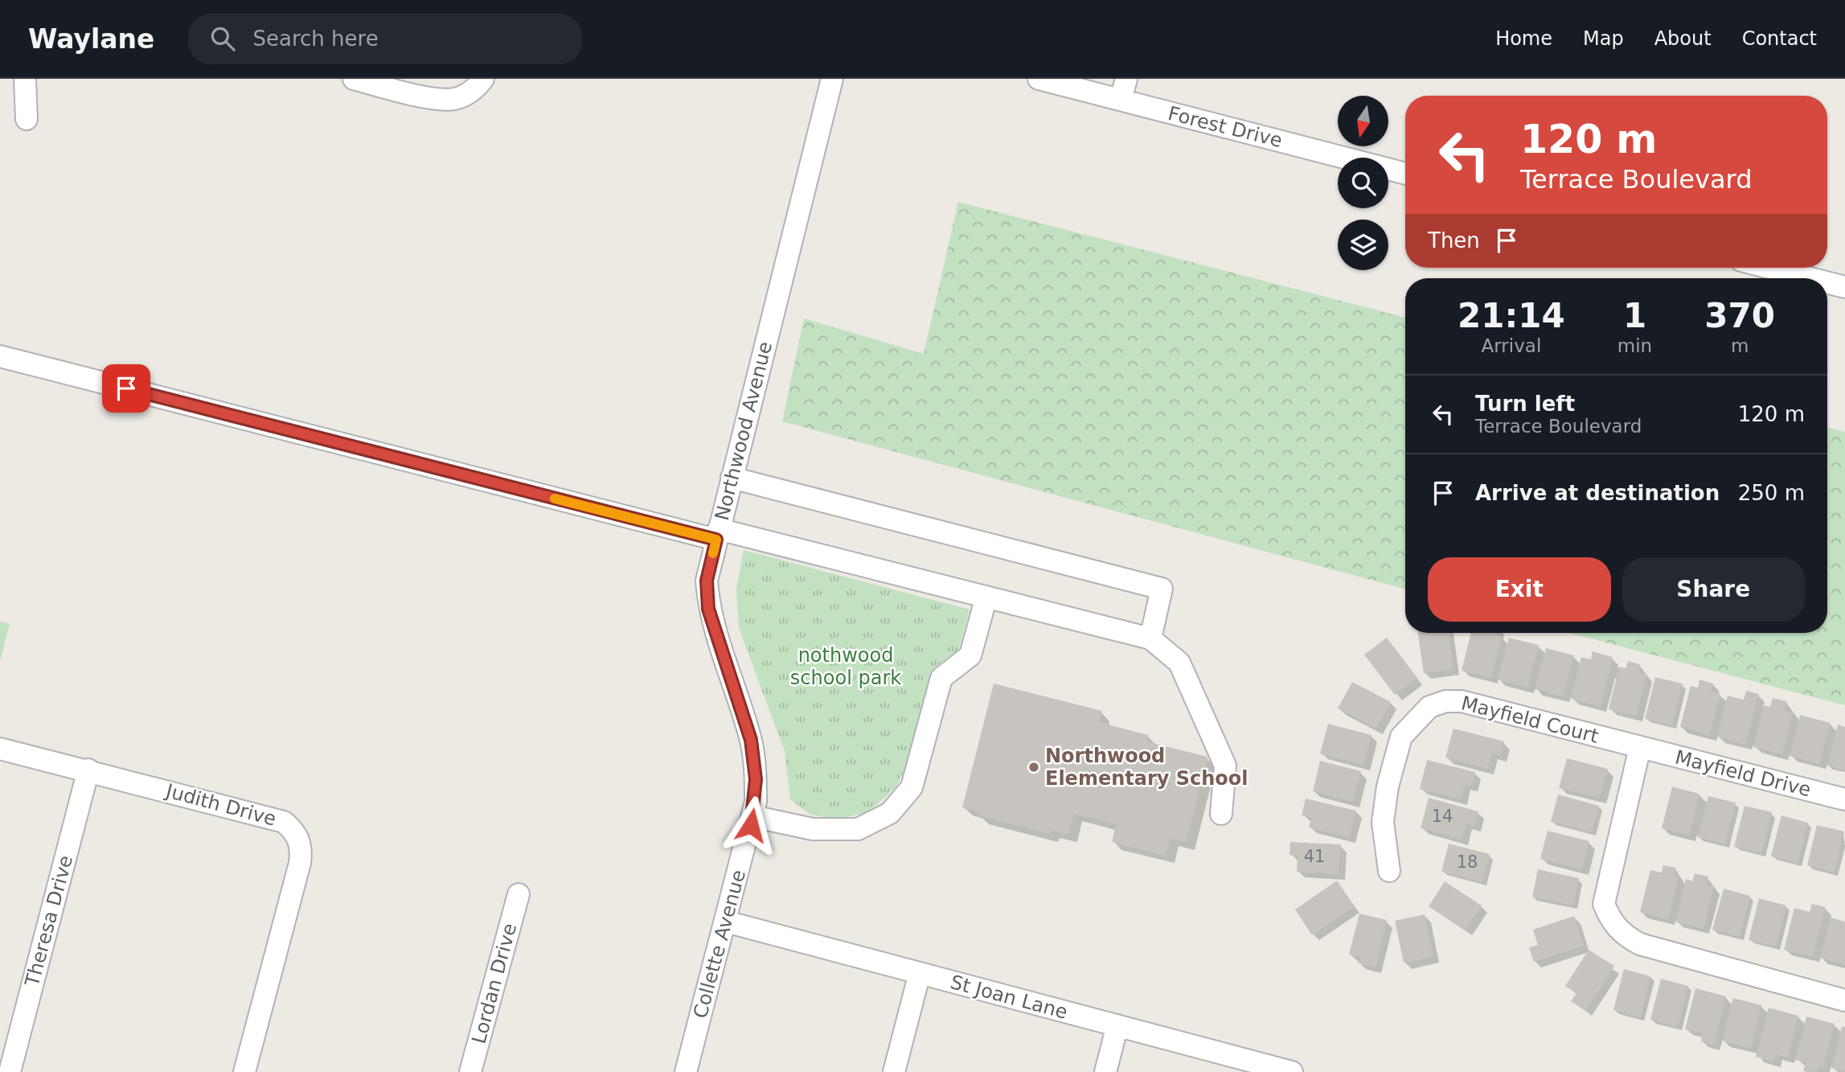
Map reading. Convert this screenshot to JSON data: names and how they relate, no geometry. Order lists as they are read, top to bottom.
{
  "streets": {
    "street": [
      "Forest Drive",
      "Northwood Avenue",
      "Mayfield Court",
      "Mayfield Drive",
      "Judith Drive",
      "Theresa Drive",
      "Collette Avenue",
      "Lordan Drive",
      "St Joan Lane"
    ]
  },
  "crossings": [
    ["Northwood Avenue", "Collette Avenue"],
    ["Mayfield Court", "Mayfield Drive"],
    ["Judith Drive", "Theresa Drive"],
    ["Collette Avenue", "St Joan Lane"]
  ],
  "parks": ["nothwood school park"],
  "places": ["Northwood Elementary School"],
  "house_numbers": ["14", "41", "18"],
  "north": "bottom",
  "page": {
    "header": "Waylane",
    "search": "Search here",
    "nav": [
      "Home",
      "Map",
      "About",
      "Contact"
    ],
    "turn": ["120 m", "Terrace Boulevard"],
    "then": "Then",
    "eta": [
      "21:14",
      "Arrival",
      "1",
      "min",
      "370",
      "m"
    ],
    "list": [
      {
        "name": "Turn left",
        "note": "Terrace Boulevard",
        "value": "120 m"
      },
      {
        "name": "Arrive at destination",
        "value": "250 m"
      }
    ],
    "buttons": ["Exit", "Share"]
  }
}
